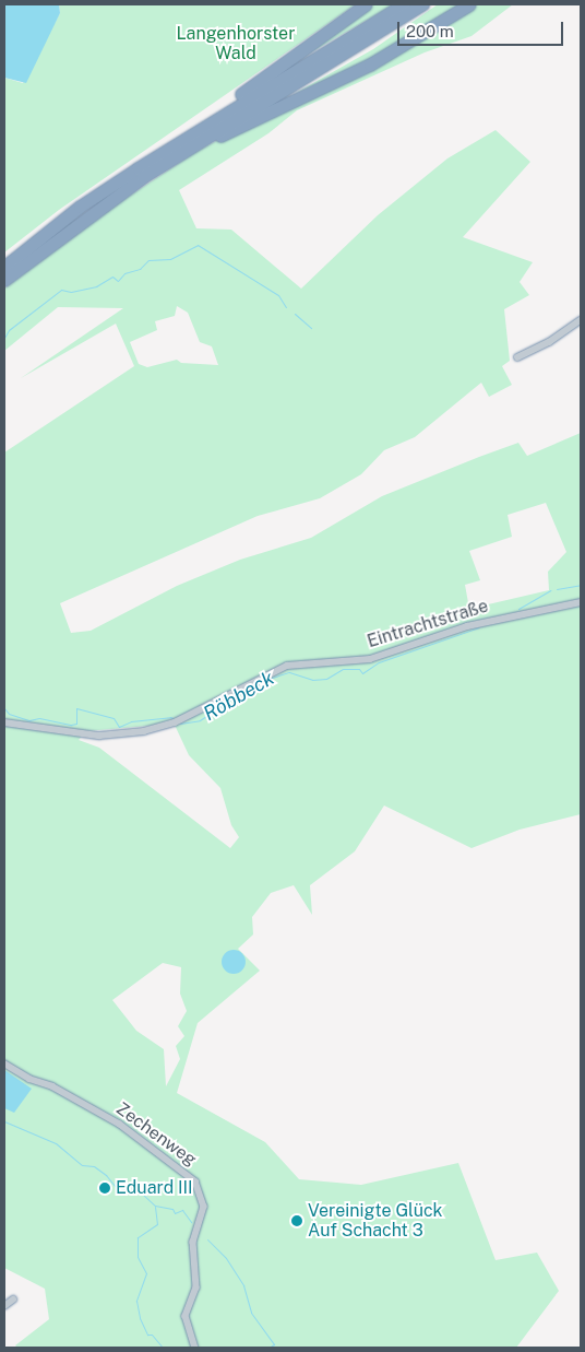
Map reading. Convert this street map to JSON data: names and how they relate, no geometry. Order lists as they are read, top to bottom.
{
  "streets": {
    "street": ["Eintrachtstraße", "Zechenweg"]
  },
  "water": ["Röbbeck"],
  "parks": ["Langenhorster Wald"],
  "places": ["Eduard III", "Vereinigte Glück Auf Schacht 3"],
  "scale_bar": "200 m"
}
